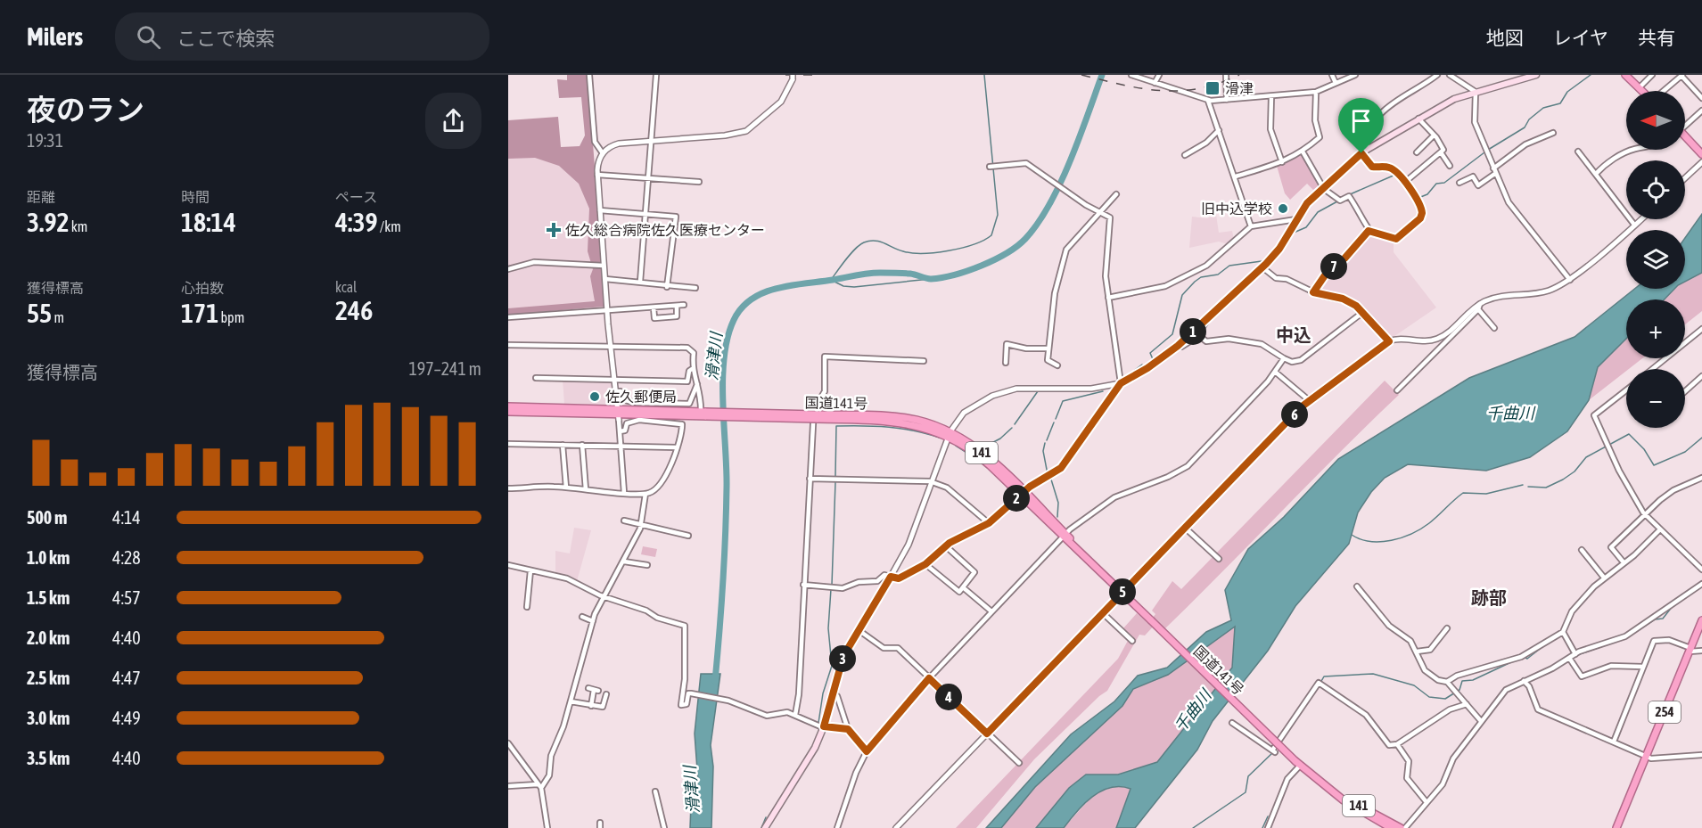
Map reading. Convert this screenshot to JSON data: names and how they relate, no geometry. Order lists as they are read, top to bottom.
{
  "streets": {
    "highway": ["国道141号", "141", "254"]
  },
  "districts": ["中込", "跡部"],
  "water": ["滑津川", "千曲川"],
  "places": {
    "transit": ["滑津"],
    "other": ["旧中込学校", "佐久郵便局"],
    "health": ["佐久総合病院佐久医療センター"]
  },
  "north": "left",
  "page": {
    "header": "Milers",
    "search": "ここで検索",
    "nav": ["地図", "レイヤ", "共有"],
    "heading": ["夜のラン", "19:31"],
    "map_buttons": ["+", "−"],
    "stats": [
      ["距離", "3.92 km"],
      ["時間", "18:14"],
      ["ペース", "4:39 /km"],
      ["獲得標高", "55 m"],
      ["心拍数", "171 bpm"],
      ["kcal", "246"]
    ],
    "pins": [
      "7",
      "1",
      "6",
      "2",
      "5",
      "3",
      "4"
    ],
    "chart": ["獲得標高", "197–241 m"],
    "list": [
      {
        "name": "500 m",
        "note": "4:14"
      },
      {
        "name": "1.0 km",
        "note": "4:28"
      },
      {
        "name": "1.5 km",
        "note": "4:57"
      },
      {
        "name": "2.0 km",
        "note": "4:40"
      },
      {
        "name": "2.5 km",
        "note": "4:47"
      },
      {
        "name": "3.0 km",
        "note": "4:49"
      },
      {
        "name": "3.5 km",
        "note": "4:40"
      }
    ]
  }
}
